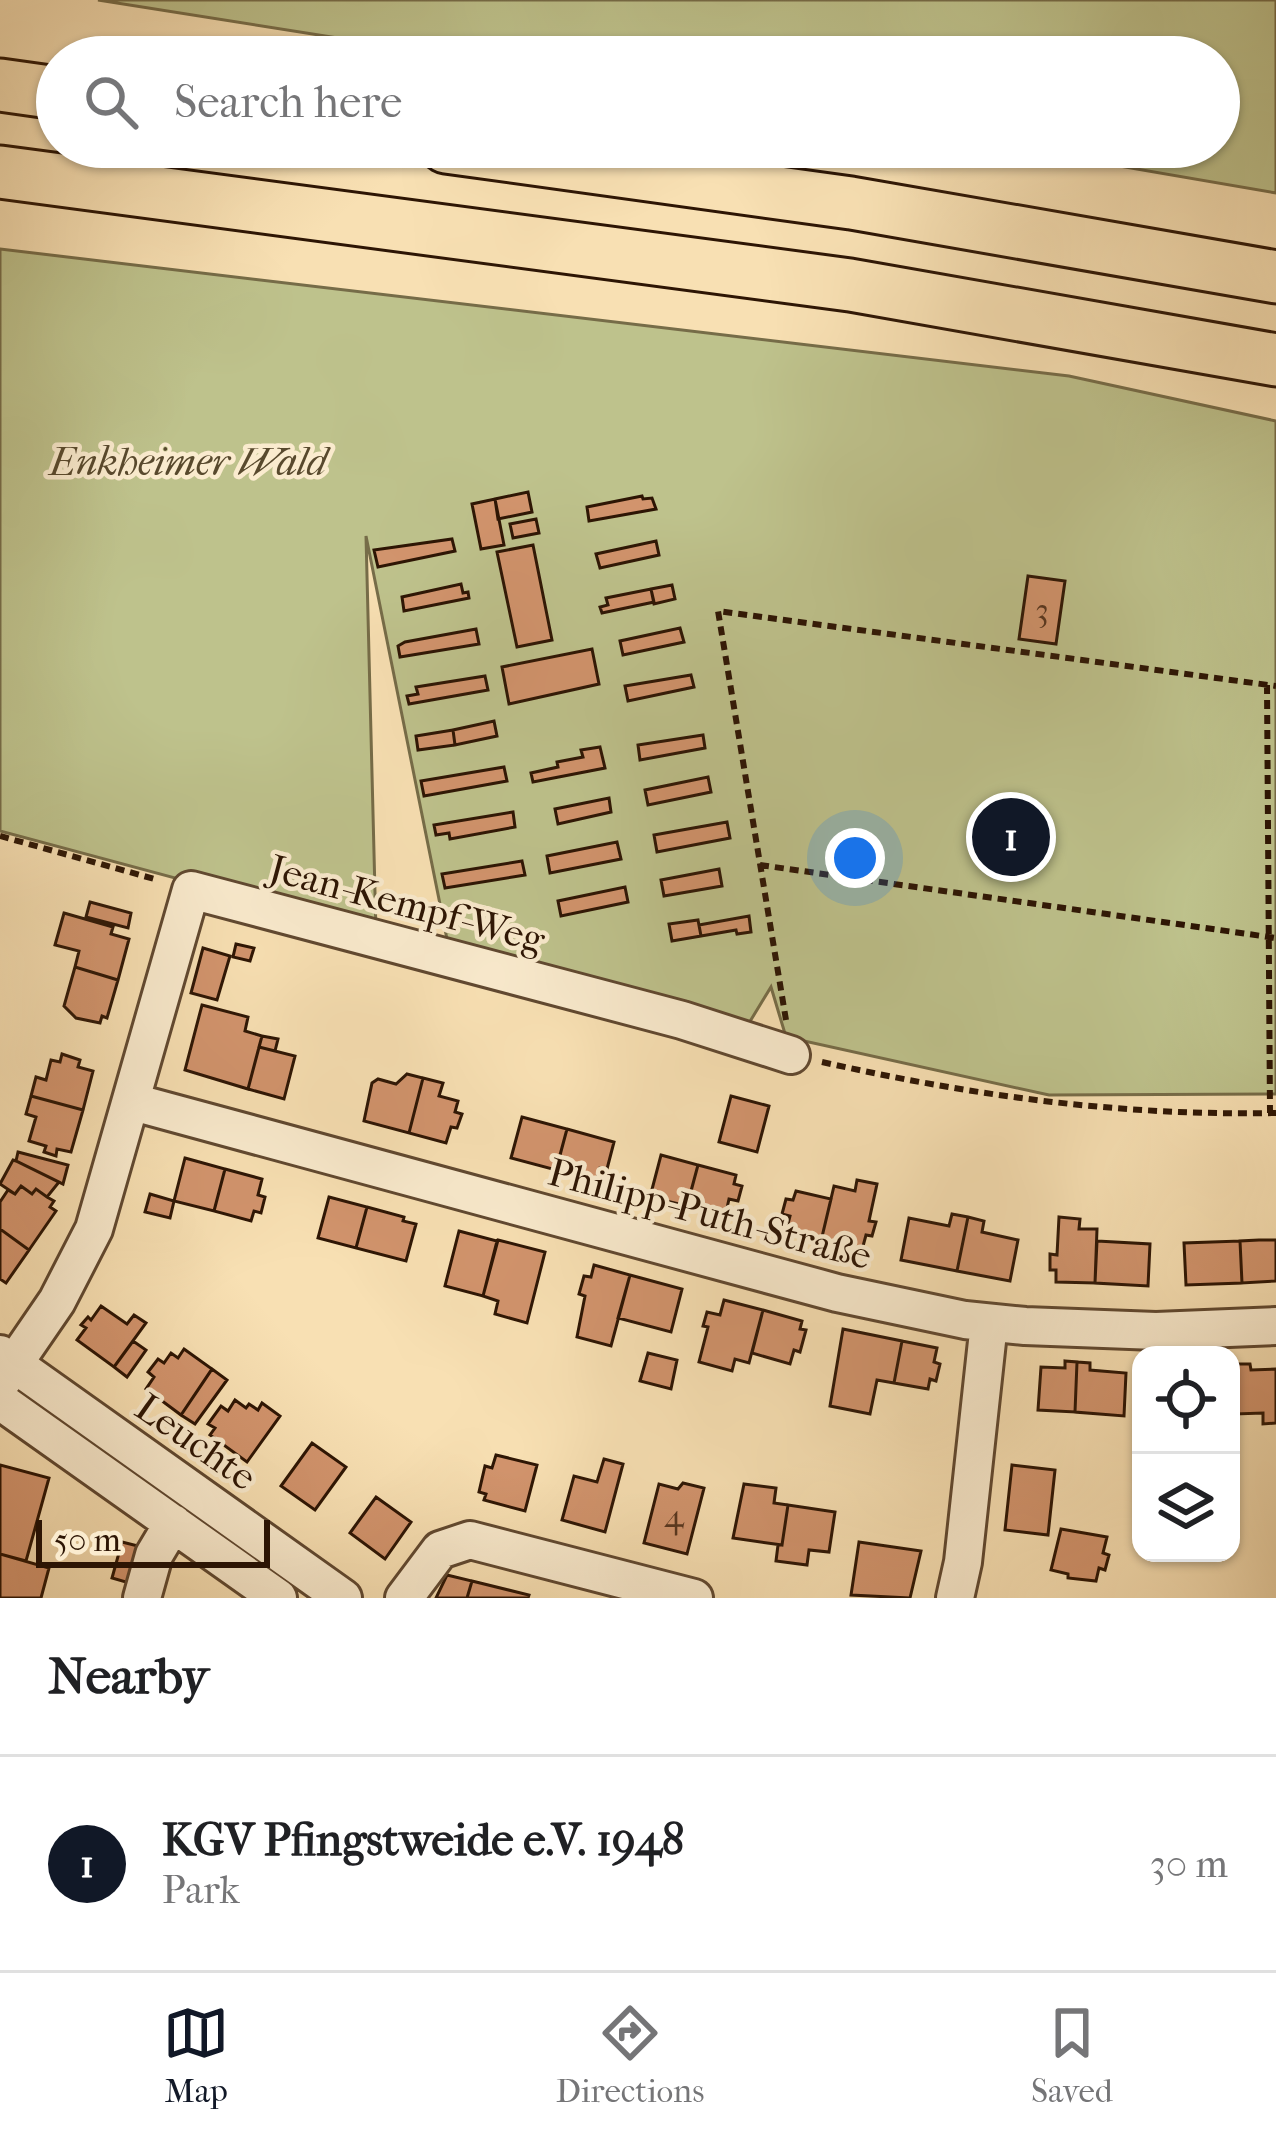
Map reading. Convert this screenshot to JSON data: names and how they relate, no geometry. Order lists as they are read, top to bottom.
{
  "streets": {
    "street": ["Jean-Kempf-Weg", "Philipp-Puth-Straße", "Leuchte"]
  },
  "parks": ["Enkheimer Wald"],
  "house_numbers": ["3", "4"],
  "scale_bar": "50 m",
  "page": {
    "search": "Search here",
    "pins": "1",
    "scale": "50 m",
    "heading": "Nearby",
    "list": [
      {
        "mark": "1",
        "name": "KGV Pfingstweide e.V. 1948",
        "note": "Park",
        "value": "30 m"
      }
    ],
    "nav": ["Map", "Directions", "Saved"]
  }
}
